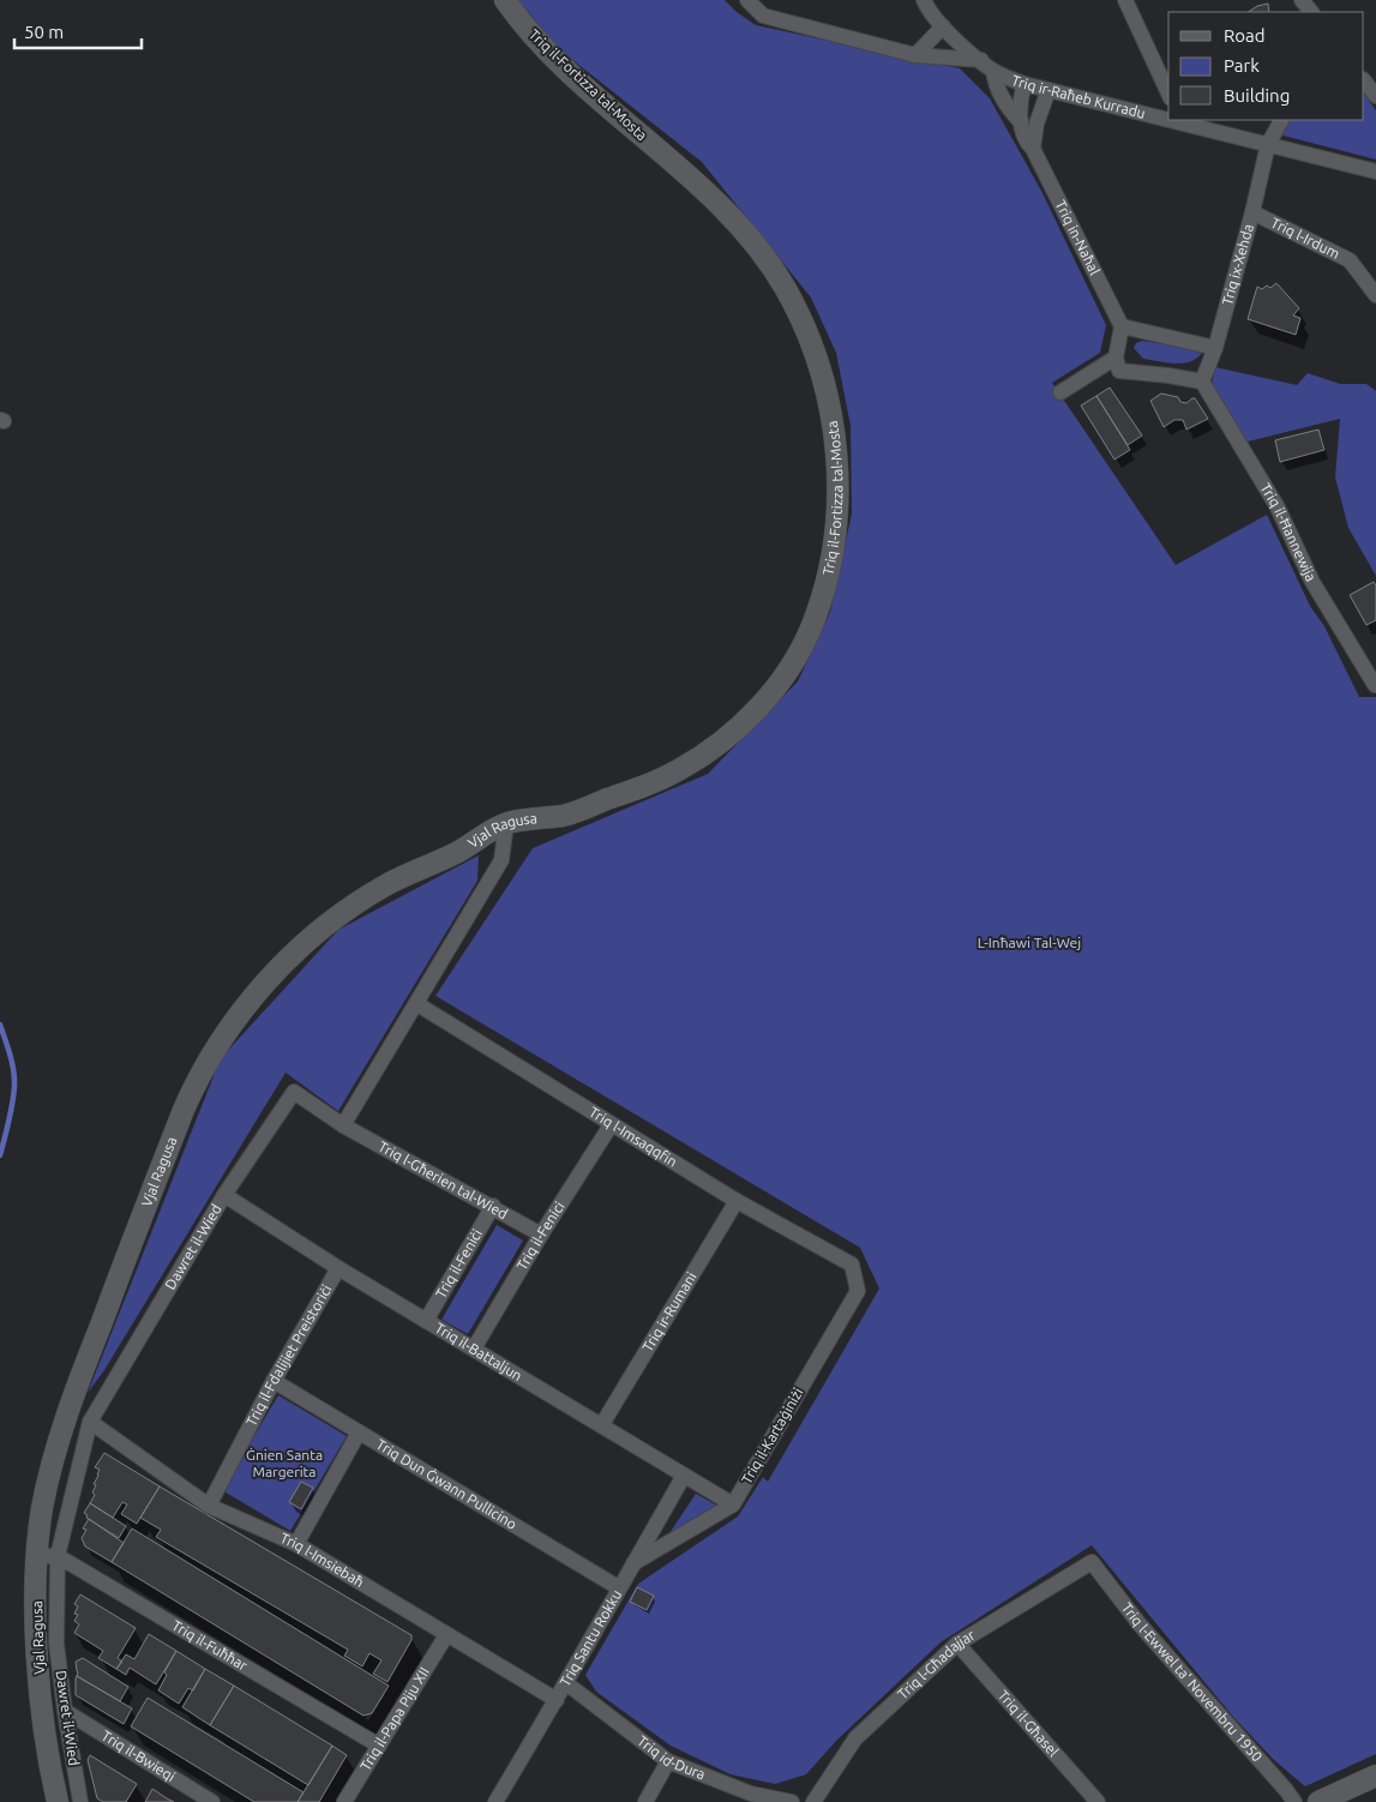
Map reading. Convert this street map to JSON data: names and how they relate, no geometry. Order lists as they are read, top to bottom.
{
  "streets": {
    "main road": ["Triq il-Fortizza tal-Mosta", "Vjal Ragusa"],
    "street": [
      "Triq ir-Raħeb Kurradu",
      "Triq in-Naħal",
      "Triq l-Irdum",
      "Triq ix-Xehda",
      "Triq il-Ħannewija",
      "Triq l-Imsaqqfin",
      "Triq l-Għerien tal-Wied",
      "Triq il-Fenici",
      "Dawret il-Wied",
      "Triq il-Feniċi",
      "Triq ir-Rumani",
      "Triq il-Battaljun",
      "Triq il-Fdalijiet Preistoriċi",
      "Triq il-Kartaġiniżi",
      "Triq Dun Ġwann Pullicino",
      "Triq l-Imsiebaħ",
      "Triq Santu Rokku",
      "Triq il-Fuħħar",
      "Triq l-Għadajjar",
      "Triq l-Ewwel ta' Novembru 1950",
      "Triq il-Papa Piju XII",
      "Triq il-Għasel",
      "Triq il-Bwieqi",
      "Triq id-Dura"
    ]
  },
  "crossings": [
    ["Triq il-Fortizza tal-Mosta", "Vjal Ragusa"],
    ["Triq ir-Raħeb Kurradu", "Triq in-Naħal"],
    ["Triq ir-Raħeb Kurradu", "Triq ix-Xehda"],
    ["Triq l-Irdum", "Triq ix-Xehda"],
    ["Triq ix-Xehda", "Triq il-Ħannewija"],
    ["Triq l-Imsaqqfin", "Triq il-Fenici"],
    ["Triq l-Imsaqqfin", "Triq ir-Rumani"],
    ["Triq l-Imsaqqfin", "Triq il-Kartaġiniżi"],
    ["Triq l-Għerien tal-Wied", "Triq il-Fenici"],
    ["Triq l-Għerien tal-Wied", "Dawret il-Wied"],
    ["Triq l-Għerien tal-Wied", "Triq il-Feniċi"],
    ["Triq il-Fenici", "Triq il-Battaljun"],
    ["Dawret il-Wied", "Triq il-Battaljun"],
    ["Dawret il-Wied", "Triq l-Imsiebaħ"],
    ["Dawret il-Wied", "Triq il-Fuħħar"],
    ["Dawret il-Wied", "Triq il-Bwieqi"],
    ["Triq il-Feniċi", "Triq il-Battaljun"],
    ["Triq ir-Rumani", "Triq il-Battaljun"],
    ["Triq il-Battaljun", "Triq il-Fdalijiet Preistoriċi"],
    ["Triq il-Battaljun", "Triq il-Kartaġiniżi"],
    ["Triq il-Battaljun", "Triq Santu Rokku"],
    ["Triq il-Fdalijiet Preistoriċi", "Triq Dun Ġwann Pullicino"],
    ["Triq il-Fdalijiet Preistoriċi", "Triq l-Imsiebaħ"],
    ["Triq il-Kartaġiniżi", "Triq Santu Rokku"],
    ["Triq Dun Ġwann Pullicino", "Triq Santu Rokku"],
    ["Triq l-Imsiebaħ", "Triq Santu Rokku"],
    ["Triq l-Imsiebaħ", "Triq il-Papa Piju XII"],
    ["Triq Santu Rokku", "Triq id-Dura"],
    ["Triq il-Fuħħar", "Triq il-Papa Piju XII"],
    ["Triq l-Għadajjar", "Triq l-Ewwel ta' Novembru 1950"],
    ["Triq l-Għadajjar", "Triq il-Għasel"]
  ],
  "parks": ["L-Inħawi Tal-Wej", "Ġnien Santa Margerita"],
  "legend": ["Road", "Park", "Building"],
  "scale_bar": "50 m"
}
